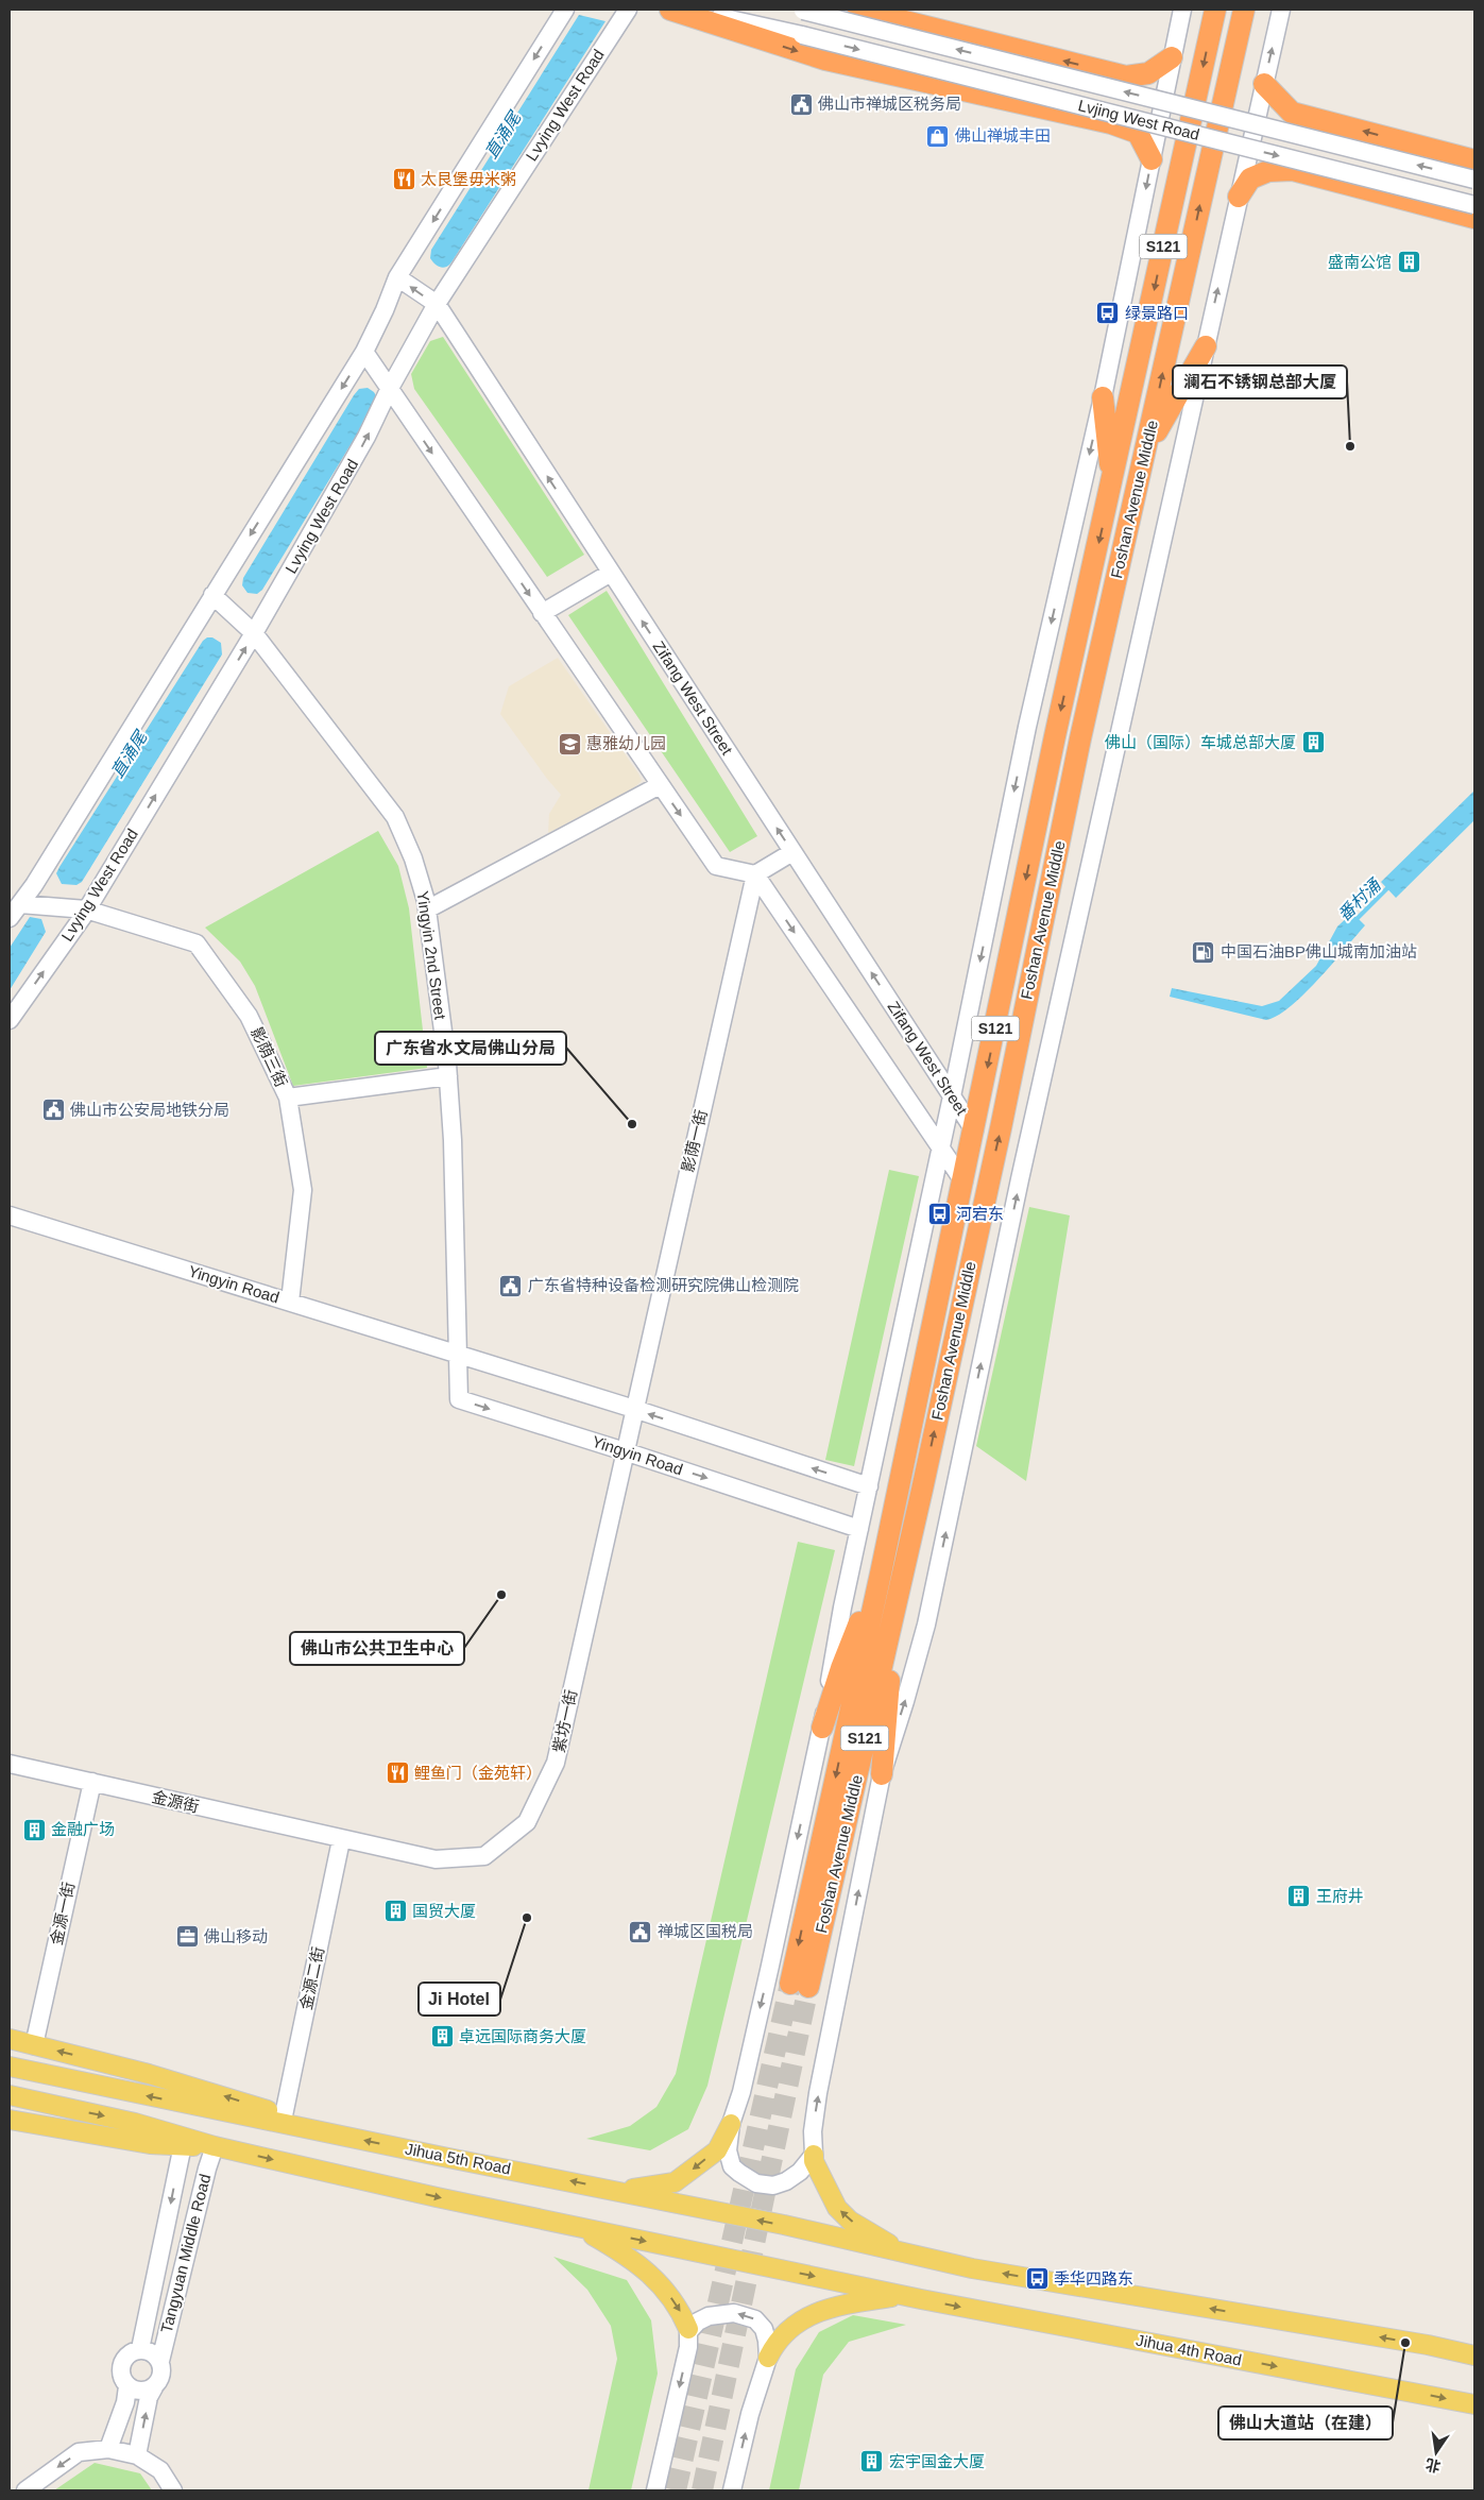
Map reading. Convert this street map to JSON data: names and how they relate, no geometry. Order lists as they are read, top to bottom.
{
  "streets": {
    "highway": ["S121", "Foshan Avenue Middle"],
    "main road": ["Jihua 5th Road", "Jihua 4th Road"],
    "street": [
      "Lvying West Road",
      "Lvjing West Road",
      "Zifang West Street",
      "Yingyin 2nd Street",
      "影荫三街",
      "影荫一街",
      "Yingyin Road",
      "紫坊一街",
      "金源街",
      "金源一街",
      "金源二街",
      "Tangyuan Middle Road"
    ]
  },
  "crossings": [
    ["Lvying West Road", "Zifang West Street"],
    ["Lvying West Road", "Yingyin 2nd Street"],
    ["Lvying West Road", "影荫三街"],
    ["Foshan Avenue Middle", "Zifang West Street"],
    ["Yingyin 2nd Street", "Yingyin Road"],
    ["影荫三街", "Yingyin Road"],
    ["影荫一街", "Yingyin Road"],
    ["影荫一街", "紫坊一街"],
    ["Yingyin Road", "紫坊一街"],
    ["紫坊一街", "金源街"],
    ["紫坊一街", "金源二街"],
    ["金源街", "金源一街"],
    ["金源街", "金源二街"]
  ],
  "water": ["直涌尾", "番村涌"],
  "places": {
    "public building": [
      "佛山市禅城区税务局",
      "佛山市公安局地铁分局",
      "广东省特种设备检测研究院佛山检测院",
      "禅城区国税局"
    ],
    "shop": ["佛山禅城丰田"],
    "restaurant": ["太艮堡毋米粥", "鲤鱼门（金苑轩）"],
    "building": [
      "盛南公馆",
      "佛山（国际）车城总部大厦",
      "金融广场",
      "王府井",
      "国贸大厦",
      "卓远国际商务大厦",
      "宏宇国金大厦"
    ],
    "bus stop": ["绿景路口", "河宕东", "季华四路东"],
    "other": [
      "澜石不锈钢总部大厦",
      "广东省水文局佛山分局",
      "佛山市公共卫生中心",
      "Ji Hotel",
      "佛山大道站（在建）"
    ],
    "school or university": ["惠雅幼儿园"],
    "fuel station": ["中国石油BP佛山城南加油站"],
    "office": ["佛山移动"]
  },
  "north": "bottom"
}
